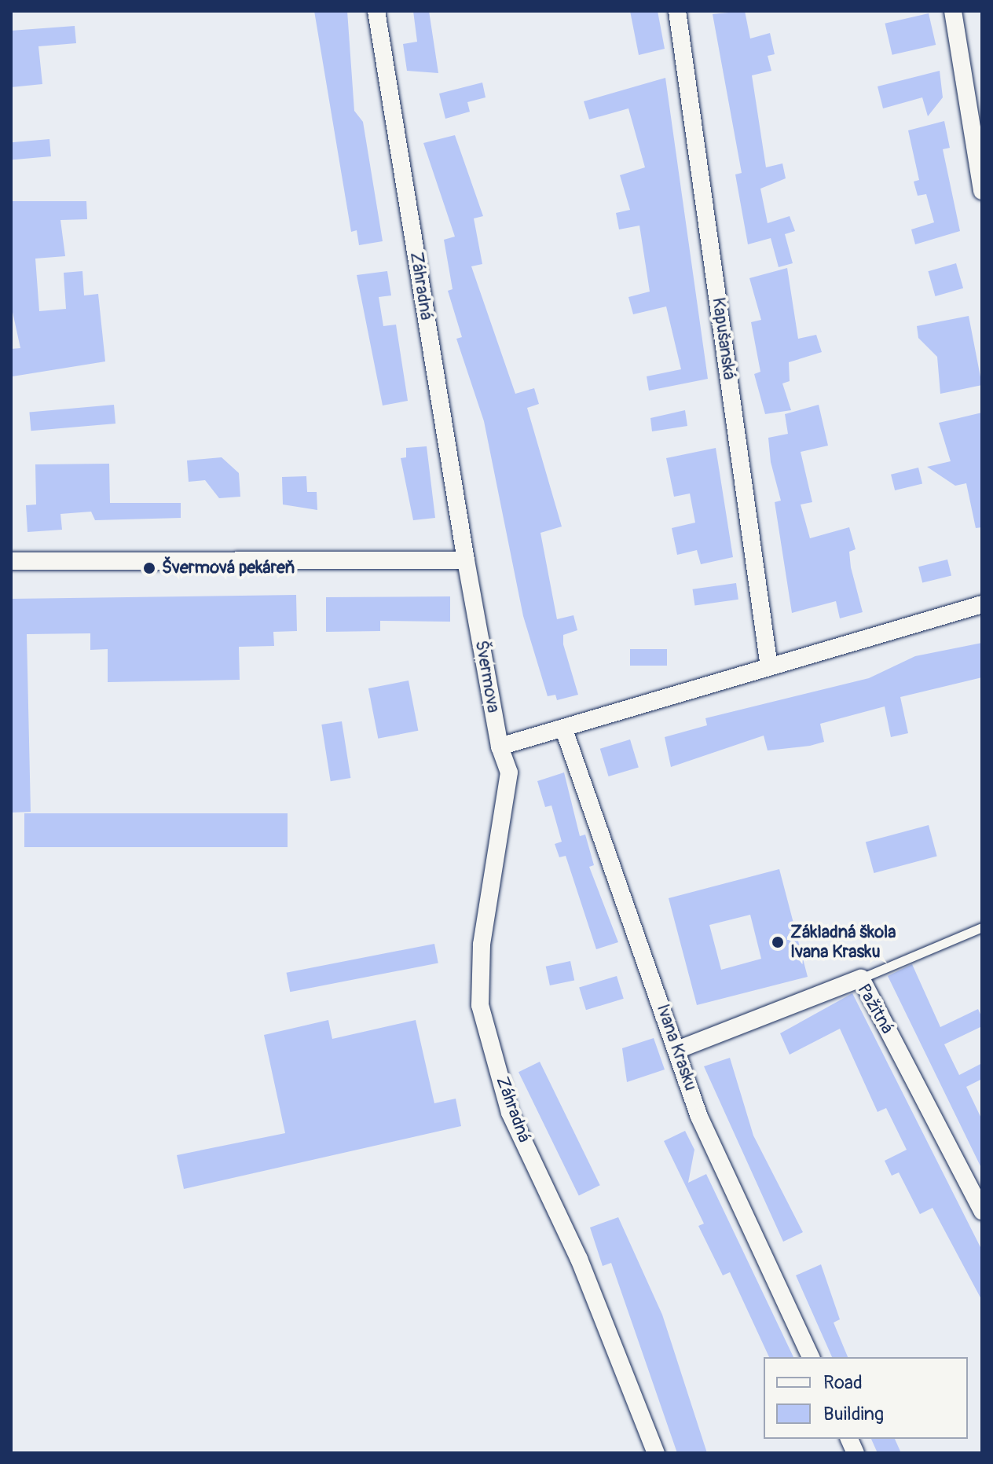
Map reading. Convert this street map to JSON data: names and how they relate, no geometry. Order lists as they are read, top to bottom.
{
  "streets": {
    "street": [
      "Záhradná",
      "Kapušanská",
      "Švermova",
      "Pažitná",
      "Ivana Krasku"
    ]
  },
  "crossings": [
    ["Záhradná", "Švermova"],
    ["Pažitná", "Ivana Krasku"]
  ],
  "places": ["Švermová pekáreň", "Základná škola Ivana Krasku"],
  "legend": ["Road", "Building"]
}
